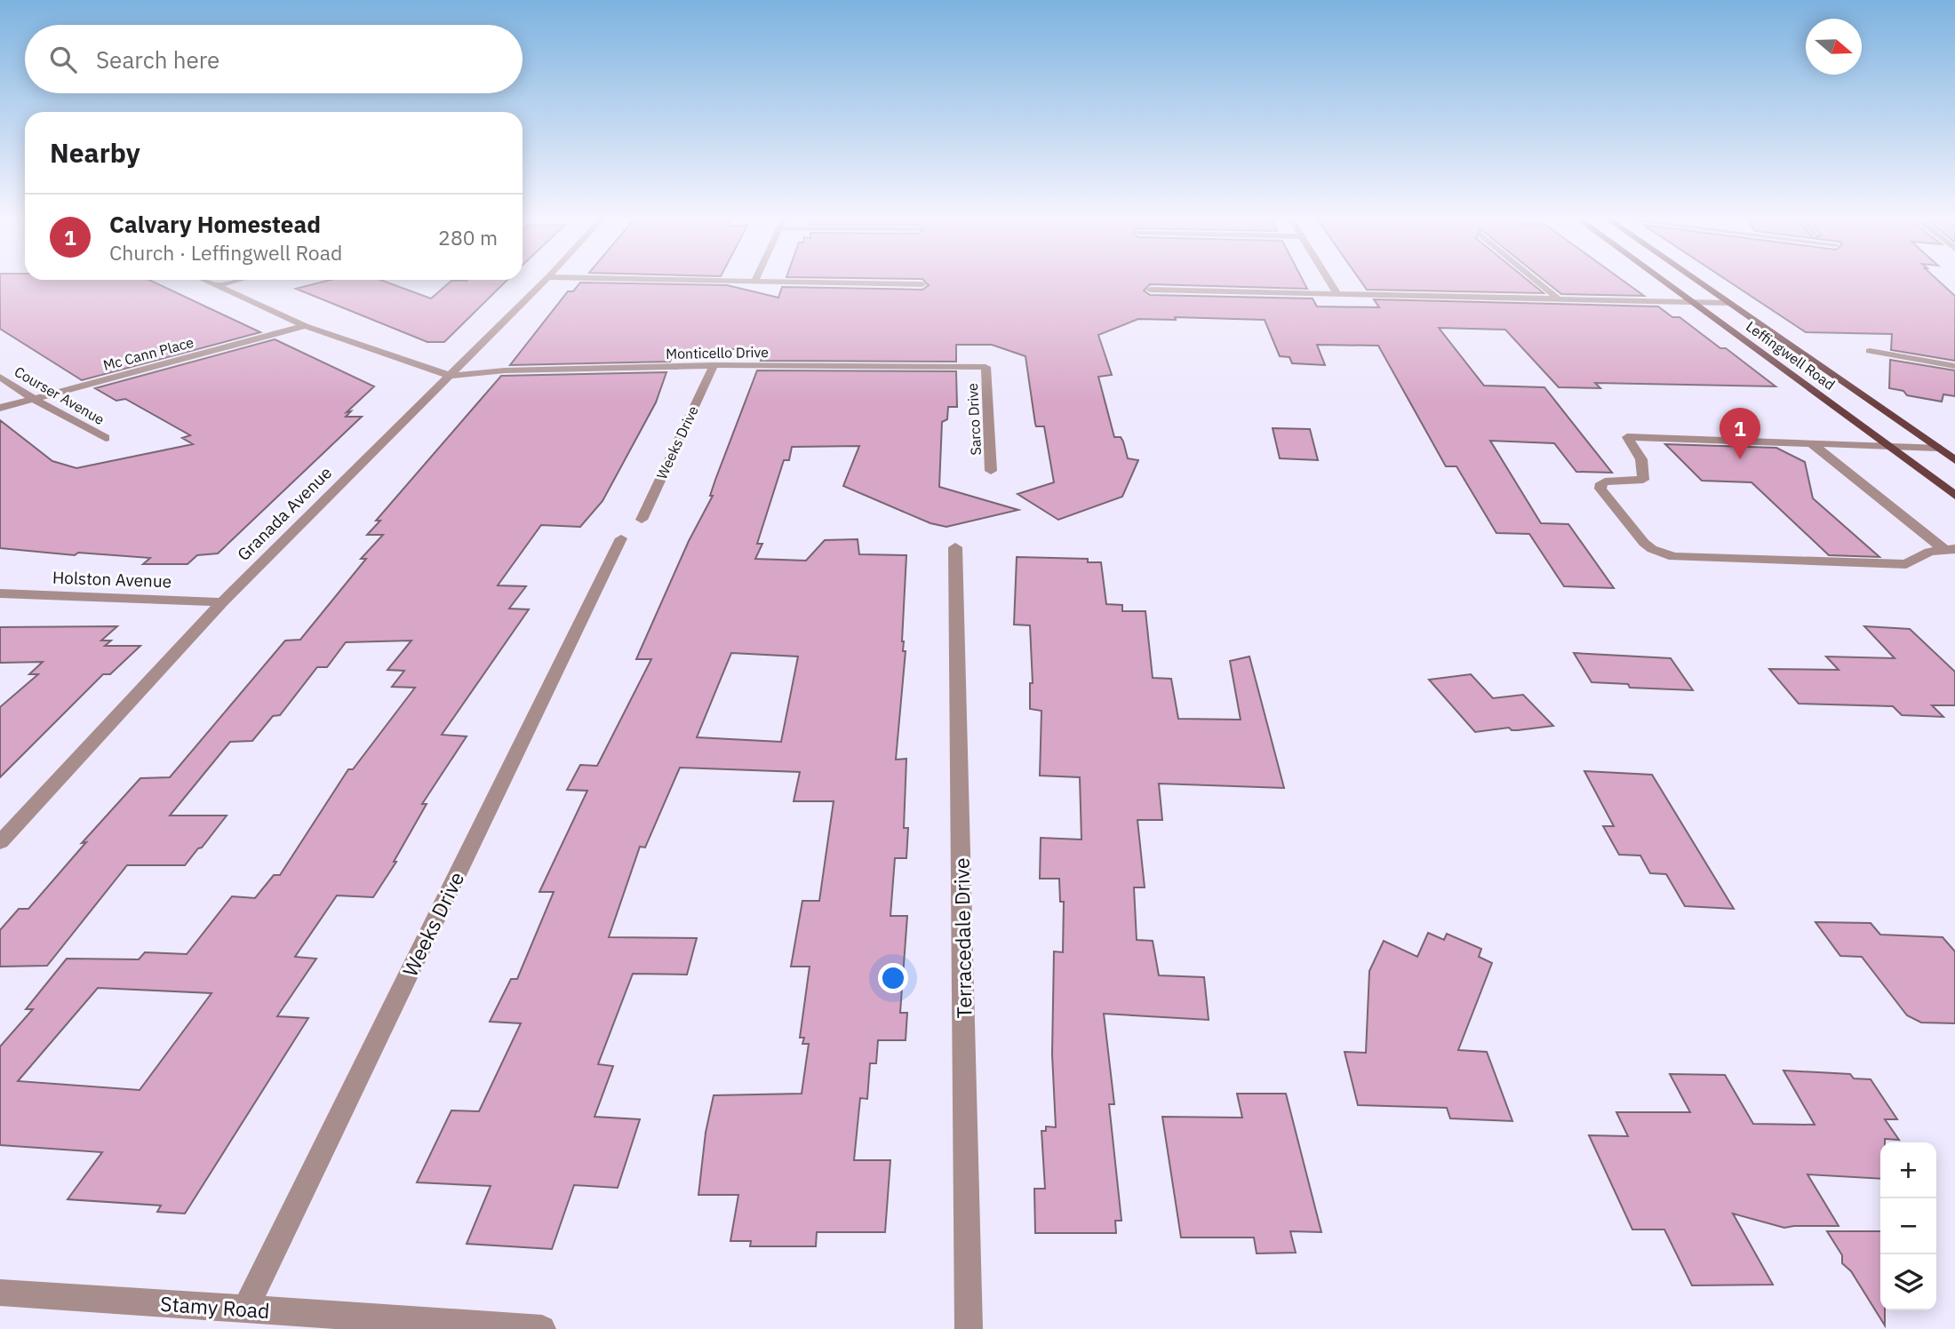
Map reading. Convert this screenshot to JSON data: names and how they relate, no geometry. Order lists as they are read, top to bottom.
{
  "streets": {
    "main road": ["Leffingwell Road"],
    "street": [
      "Monticello Drive",
      "Mc Cann Place",
      "Courser Avenue",
      "Sarco Drive",
      "Weeks Drive",
      "Granada Avenue",
      "Holston Avenue",
      "Terracedale Drive",
      "Stamy Road"
    ]
  },
  "crossings": [
    ["Monticello Drive", "Sarco Drive"],
    ["Monticello Drive", "Weeks Drive"],
    ["Monticello Drive", "Granada Avenue"],
    ["Mc Cann Place", "Courser Avenue"],
    ["Weeks Drive", "Stamy Road"],
    ["Granada Avenue", "Holston Avenue"]
  ],
  "north": "right",
  "page": {
    "search": "Search here",
    "heading": "Nearby",
    "list": [
      {
        "mark": "1",
        "name": "Calvary Homestead",
        "note": "Church · Leffingwell Road",
        "value": "280 m"
      }
    ],
    "pins": "1",
    "map_buttons": ["+", "−"]
  }
}
